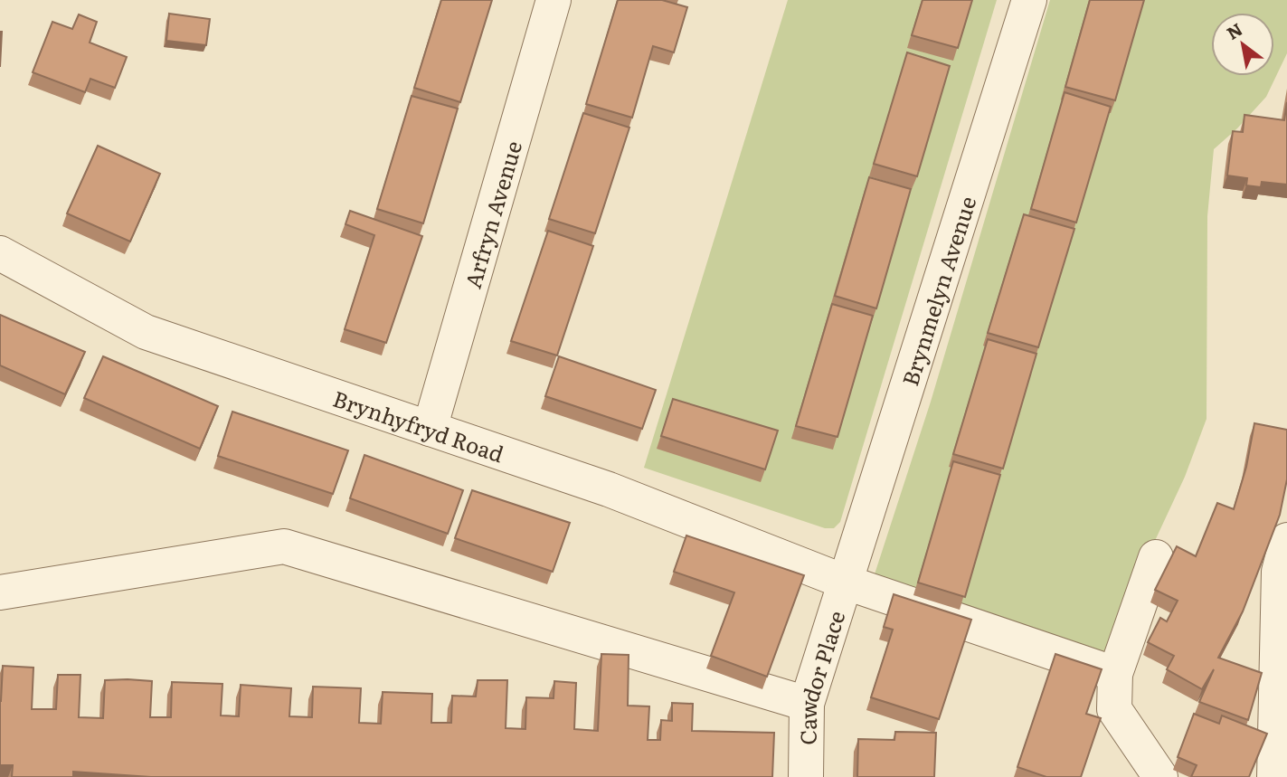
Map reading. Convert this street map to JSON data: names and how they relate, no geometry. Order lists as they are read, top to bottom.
{
  "streets": {
    "street": [
      "Arfryn Avenue",
      "Brynmelyn Avenue",
      "Brynhyfryd Road",
      "Cawdor Place"
    ]
  },
  "crossings": [
    ["Arfryn Avenue", "Brynhyfryd Road"],
    ["Brynmelyn Avenue", "Brynhyfryd Road"],
    ["Brynmelyn Avenue", "Cawdor Place"],
    ["Brynhyfryd Road", "Cawdor Place"]
  ],
  "north": "top left"
}
